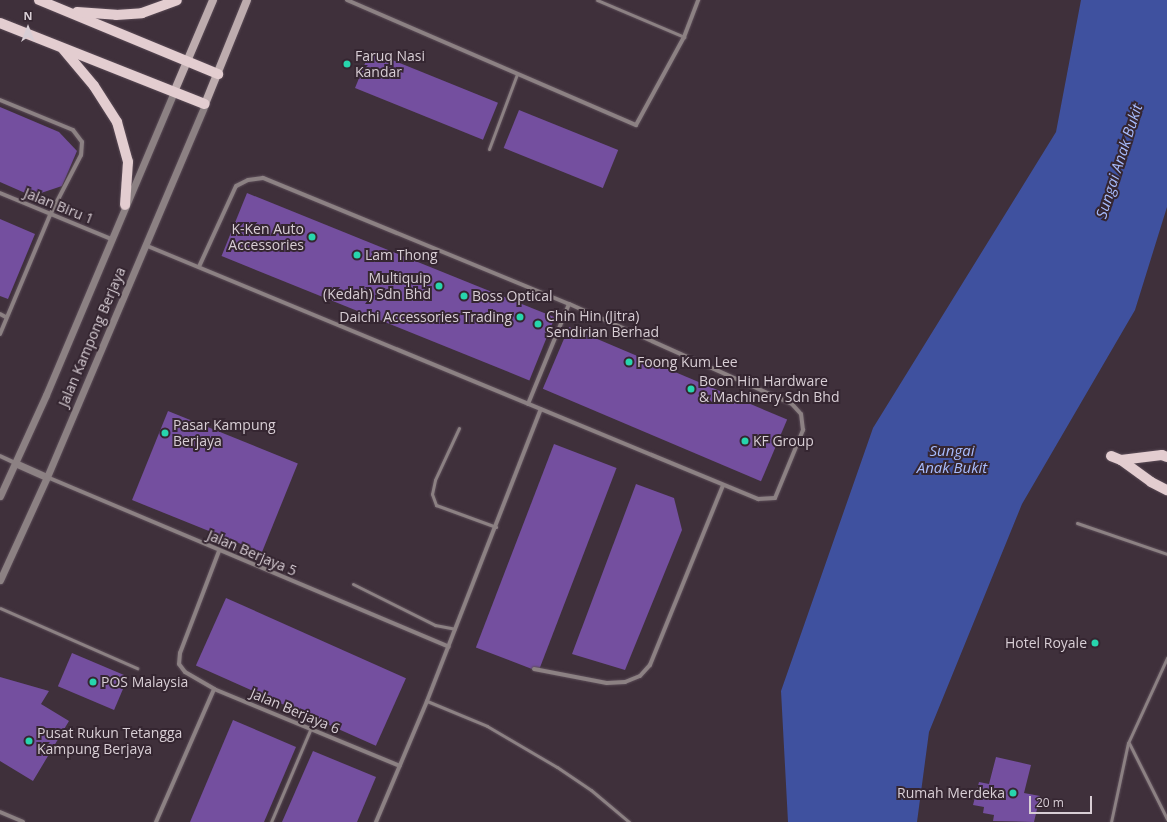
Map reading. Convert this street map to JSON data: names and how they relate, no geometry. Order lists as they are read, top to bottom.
{
  "streets": {
    "main road": ["Jalan Kampong Berjaya"],
    "street": ["Jalan Biru 1", "Jalan Berjaya 5", "Jalan Berjaya 6"]
  },
  "crossings": [
    ["Jalan Biru 1", "Jalan Kampong Berjaya"],
    ["Jalan Kampong Berjaya", "Jalan Berjaya 5"],
    ["Jalan Berjaya 5", "Jalan Berjaya 6"]
  ],
  "water": ["Sungai Anak Bukit"],
  "places": [
    "Faruq Nasi Kandar",
    "K-Ken Auto Accessories",
    "Lam Thong",
    "Multiquip (Kedah) Sdn Bhd",
    "Boss Optical",
    "Daichi Accessories Trading",
    "Chin Hin (Jitra) Sendirian Berhad",
    "Foong Kum Lee",
    "Boon Hin Hardware & Machinery Sdn Bhd",
    "Pasar Kampung Berjaya",
    "KF Group",
    "Hotel Royale",
    "POS Malaysia",
    "Pusat Rukun Tetangga Kampung Berjaya",
    "Rumah Merdeka"
  ],
  "scale_bar": "20 m",
  "north": "top"
}
